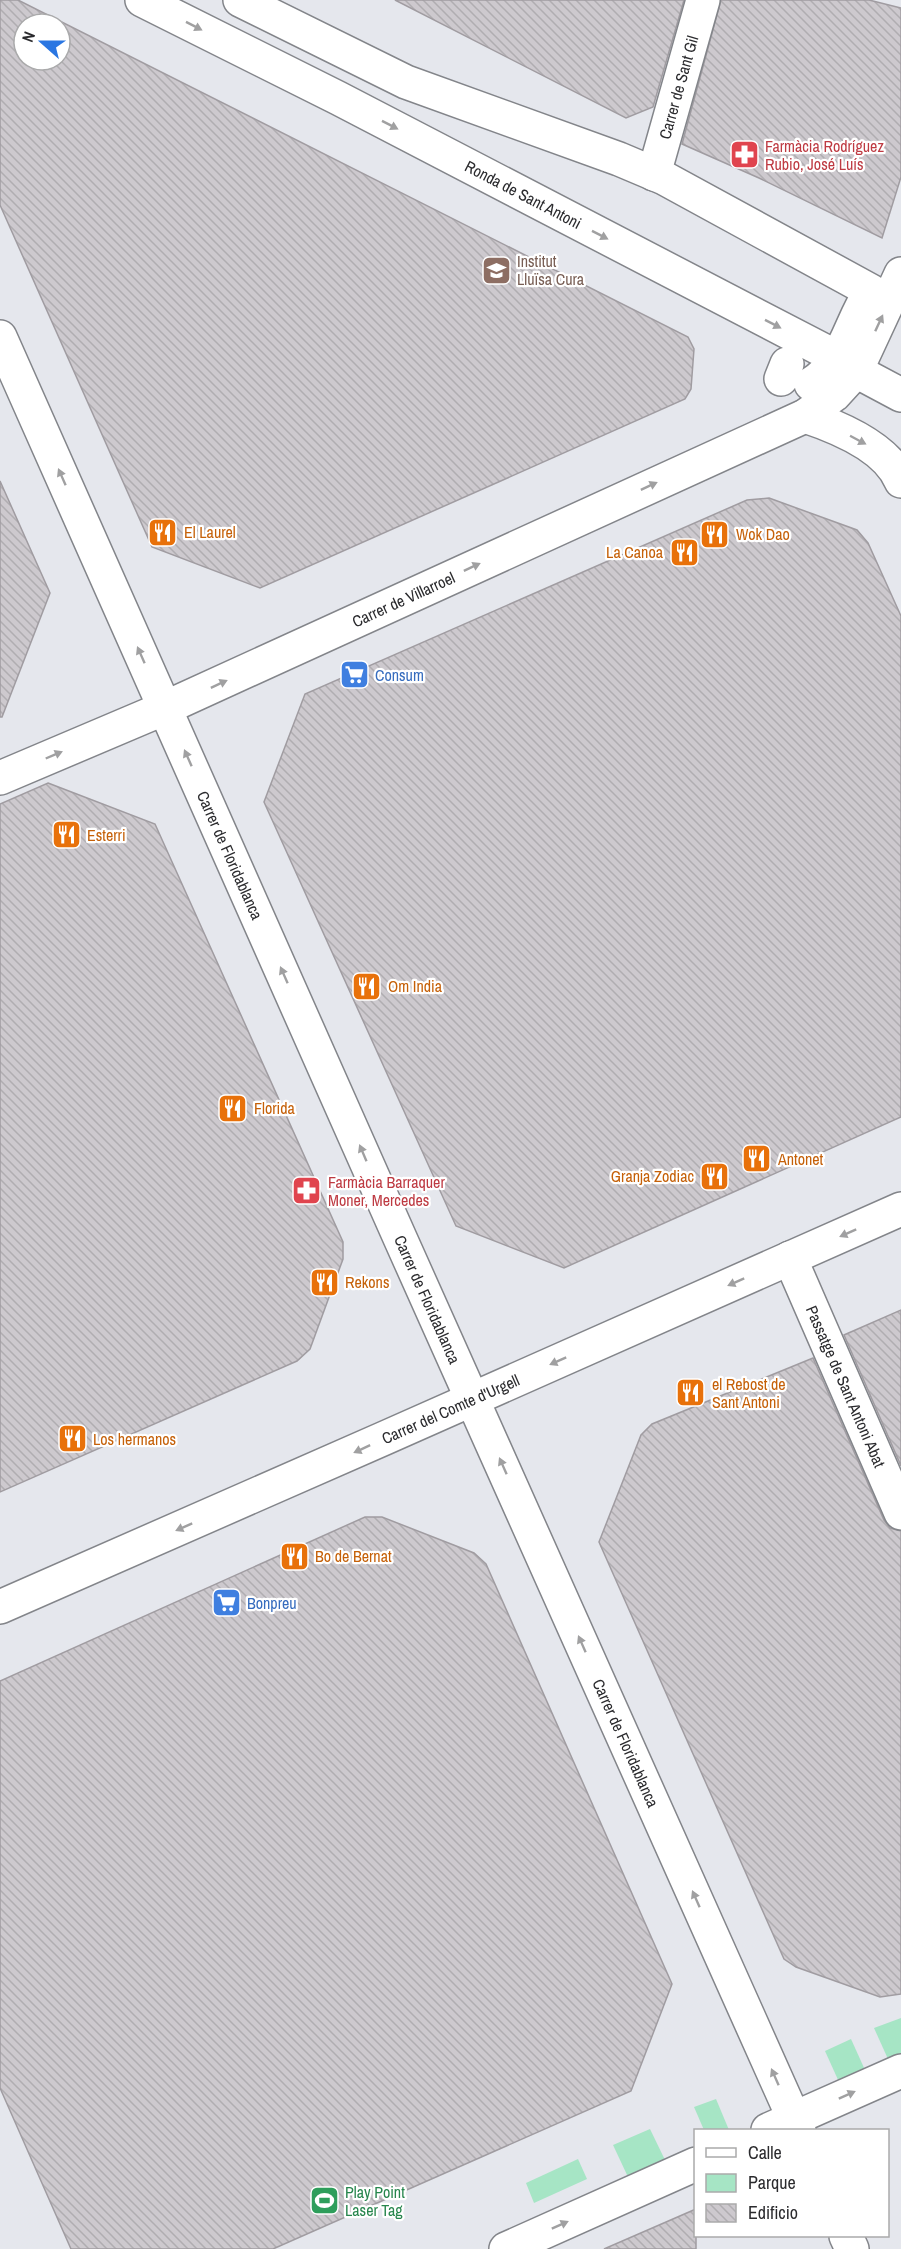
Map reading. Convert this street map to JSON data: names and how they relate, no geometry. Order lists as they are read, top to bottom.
{
  "streets": {
    "street": [
      "Carrer de Sant Gil",
      "Ronda de Sant Antoni",
      "Carrer de Villarroel",
      "Carrer de Floridablanca",
      "Passatge de Sant Antoni Abat",
      "Carrer del Comte d'Urgell"
    ]
  },
  "crossings": [
    ["Ronda de Sant Antoni", "Carrer de Villarroel"],
    ["Carrer de Villarroel", "Carrer de Floridablanca"],
    ["Carrer de Floridablanca", "Carrer del Comte d'Urgell"],
    ["Passatge de Sant Antoni Abat", "Carrer del Comte d'Urgell"]
  ],
  "one_way": ["Carrer de Villarroel", "Carrer de Floridablanca", "Carrer del Comte d'Urgell"],
  "places": {
    "pharmacy": ["Farmàcia Rodríguez Rubio, José Luís", "Farmàcia Barraquer Moner, Mercedes"],
    "school or university": ["Institut Lluïsa Cura"],
    "restaurant": [
      "El Laurel",
      "Wok Dao",
      "La Canoa",
      "Esterri",
      "Om India",
      "Florida",
      "Antonet",
      "Granja Zodiac",
      "Rekons",
      "el Rebost de Sant Antoni",
      "Los hermanos",
      "Bo de Bernat"
    ],
    "supermarket": ["Consum", "Bonpreu"],
    "sports": ["Play Point Laser Tag"]
  },
  "legend": ["Calle", "Parque", "Edificio"],
  "north": "left"
}
